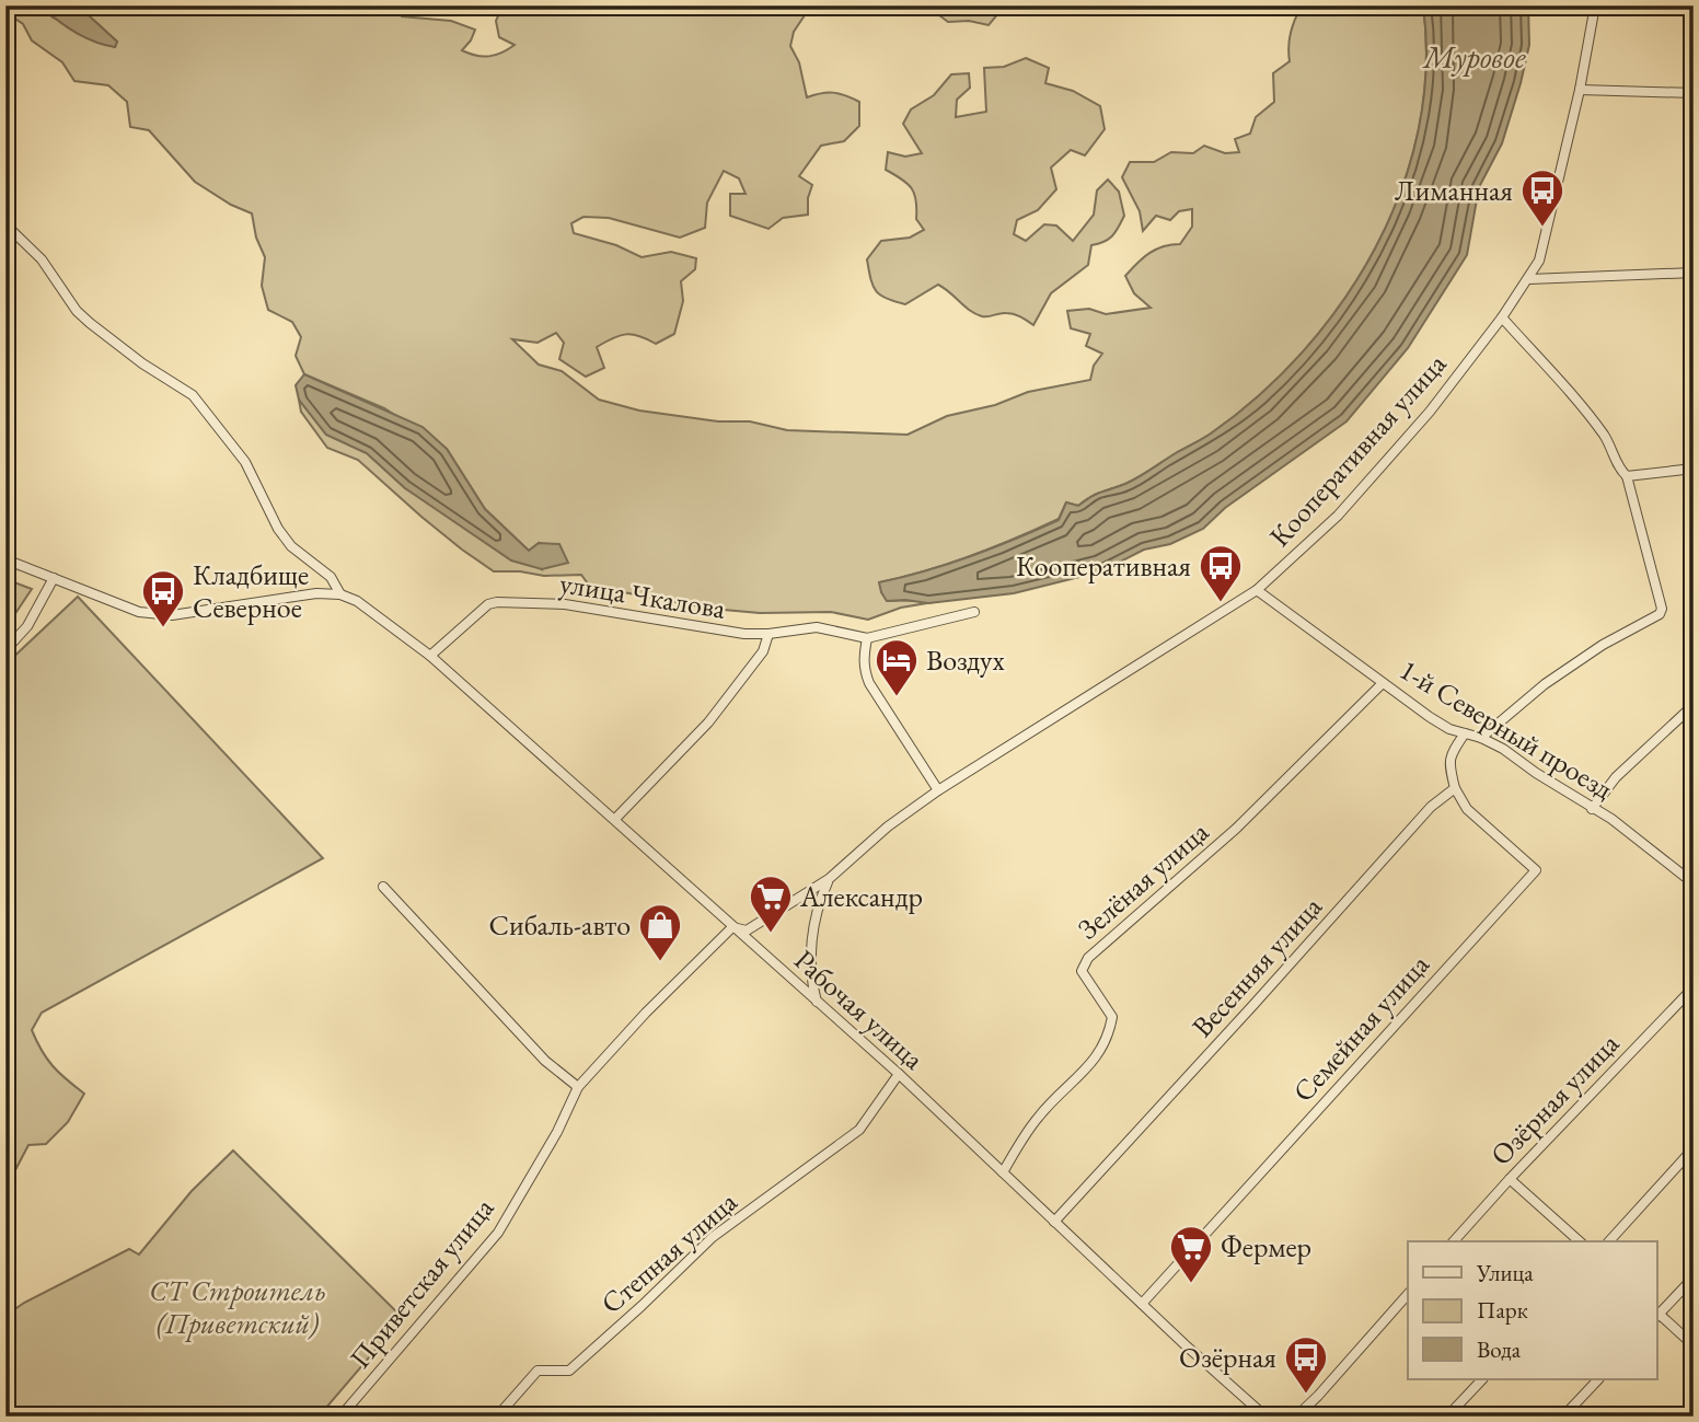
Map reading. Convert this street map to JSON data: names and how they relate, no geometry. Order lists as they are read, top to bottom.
{
  "streets": {
    "street": [
      "Кооперативная улица",
      "улица Чкалова",
      "1-й Северный проезд",
      "Зелёная улица",
      "Весенняя улица",
      "Рабочая улица",
      "Семейная улица",
      "Озёрная улица",
      "Степная улица",
      "Приветская улица"
    ]
  },
  "crossings": [
    ["Кооперативная улица", "1-й Северный проезд"],
    ["Кооперативная улица", "Рабочая улица"],
    ["Кооперативная улица", "Приветская улица"],
    ["улица Чкалова", "Рабочая улица"],
    ["1-й Северный проезд", "Зелёная улица"],
    ["Зелёная улица", "Рабочая улица"],
    ["Весенняя улица", "Рабочая улица"],
    ["Весенняя улица", "Семейная улица"],
    ["Рабочая улица", "Семейная улица"],
    ["Рабочая улица", "Степная улица"],
    ["Рабочая улица", "Приветская улица"]
  ],
  "water": ["Муровое"],
  "parks": ["СТ Строитель (Приветский)"],
  "places": {
    "bus stop": [
      "Лиманная",
      "Кооперативная",
      "Кладбище Северное",
      "Озёрная"
    ],
    "hotel": ["Воздух"],
    "supermarket": ["Александр", "Фермер"],
    "shop": ["Сибаль-авто"]
  },
  "legend": ["Улица", "Парк", "Вода"]
}
